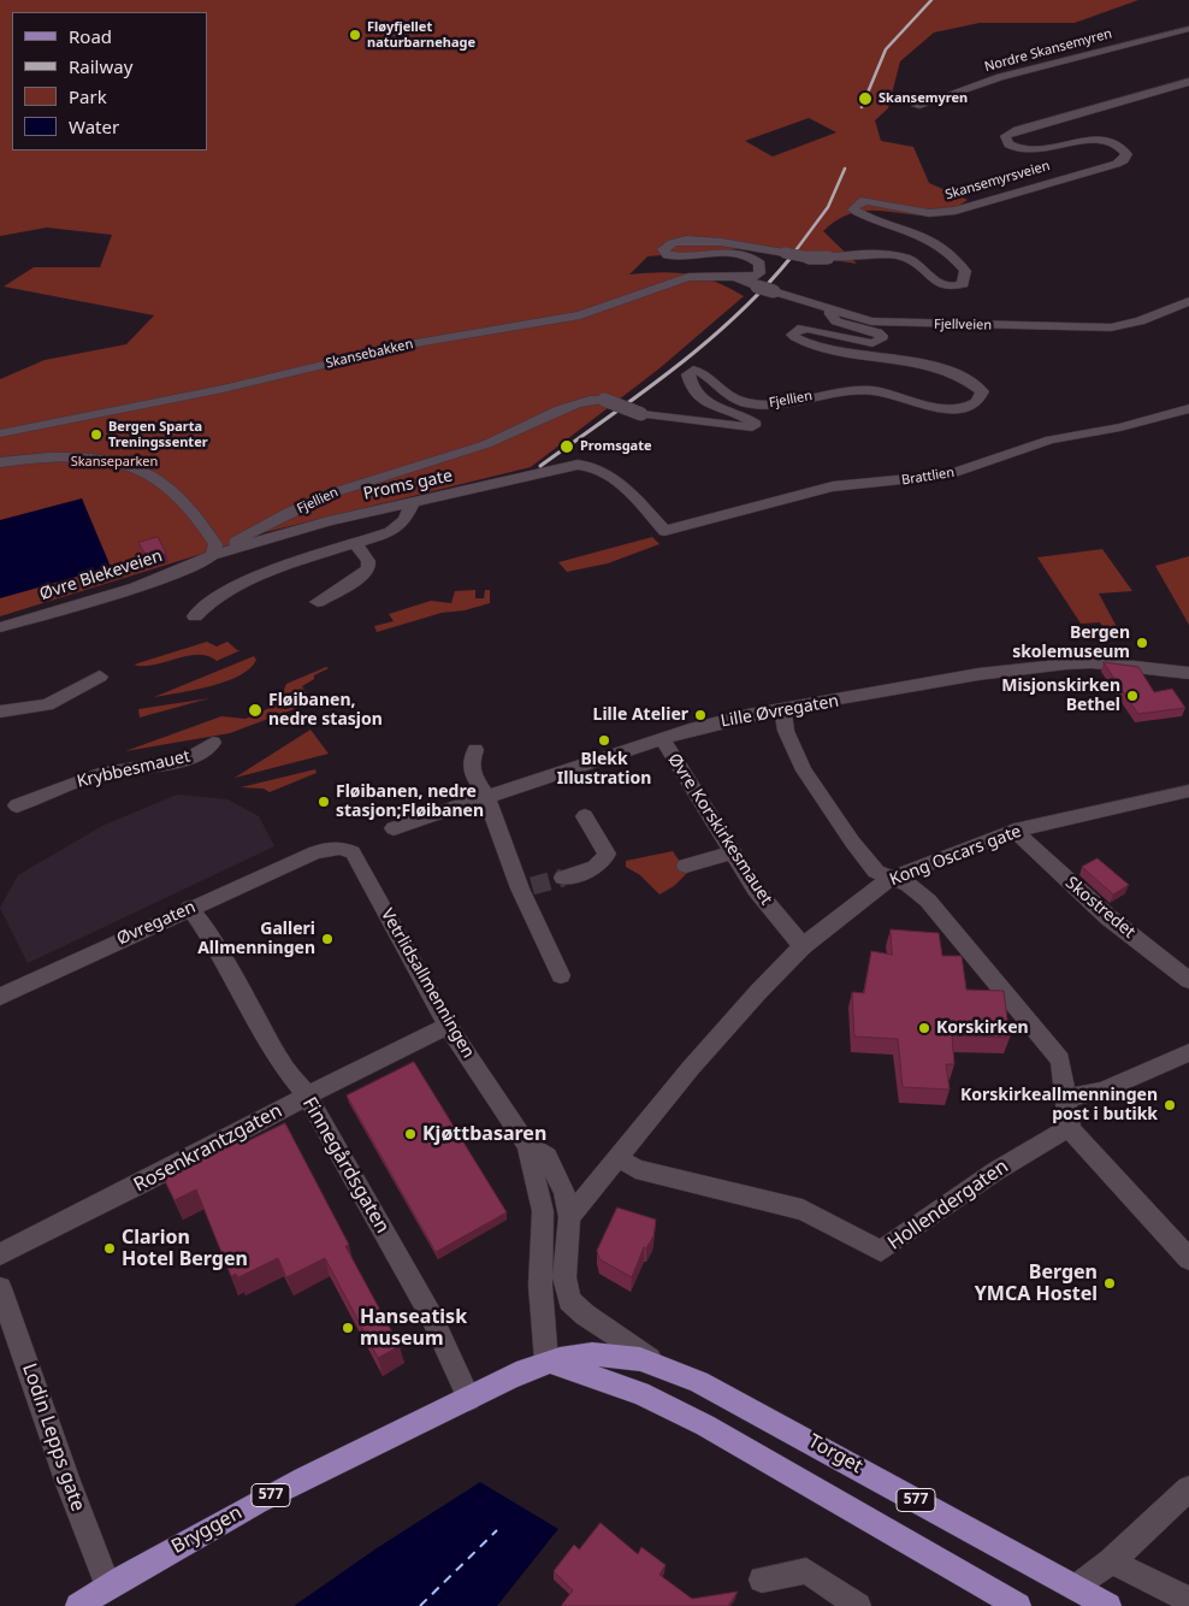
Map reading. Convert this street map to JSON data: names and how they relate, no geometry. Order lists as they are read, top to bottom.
{
  "streets": {
    "main road": ["Torget", "577", "Bryggen"],
    "street": [
      "Nordre Skansemyren",
      "Skansemyrsveien",
      "Fjellveien",
      "Skansebakken",
      "Fjellien",
      "Brattlien",
      "Proms gate",
      "Øvre Blekeveien",
      "Lille Øvregaten",
      "Krybbesmauet",
      "Øvre Korskirkesmauet",
      "Kong Oscars gate",
      "Skostredet",
      "Øvregaten",
      "Vetrlidsallmenningen",
      "Rosenkrantzgaten",
      "Finnegårdsgaten",
      "Hollendergaten",
      "Lodin Lepps gate"
    ]
  },
  "crossings": [
    ["Skansemyrsveien", "Fjellveien"],
    ["Skansemyrsveien", "Skansebakken"],
    ["Fjellveien", "Skansebakken"],
    ["Fjellveien", "Fjellien"],
    ["Fjellien", "Proms gate"],
    ["Fjellien", "Øvre Blekeveien"],
    ["Brattlien", "Proms gate"],
    ["Proms gate", "Øvre Blekeveien"],
    ["Lille Øvregaten", "Øvre Korskirkesmauet"],
    ["Øvre Korskirkesmauet", "Kong Oscars gate"],
    ["Kong Oscars gate", "Skostredet"],
    ["Kong Oscars gate", "Hollendergaten"],
    ["Øvregaten", "Vetrlidsallmenningen"],
    ["Øvregaten", "Finnegårdsgaten"],
    ["Vetrlidsallmenningen", "Rosenkrantzgaten"],
    ["Rosenkrantzgaten", "Finnegårdsgaten"],
    ["Finnegårdsgaten", "Torget"],
    ["Finnegårdsgaten", "Bryggen"],
    ["Lodin Lepps gate", "Bryggen"],
    ["Torget", "577"],
    ["Torget", "Bryggen"]
  ],
  "parks": ["Skanseparken"],
  "places": [
    "Fløyfjellet naturbarnehage",
    "Skansemyren",
    "Bergen Sparta Treningssenter",
    "Promsgate",
    "Bergen skolemuseum",
    "Misjonskirken Bethel",
    "Fløibanen, nedre stasjon",
    "Lille Atelier",
    "Blekk Illustration",
    "Fløibanen, nedre stasjon;Fløibanen",
    "Galleri Allmenningen",
    "Korskirken",
    "Korskirkeallmenningen post i butikk",
    "Kjøttbasaren",
    "Clarion Hotel Bergen",
    "Bergen YMCA Hostel",
    "Hanseatisk museum"
  ],
  "legend": [
    "Road",
    "Railway",
    "Park",
    "Water"
  ]
}
